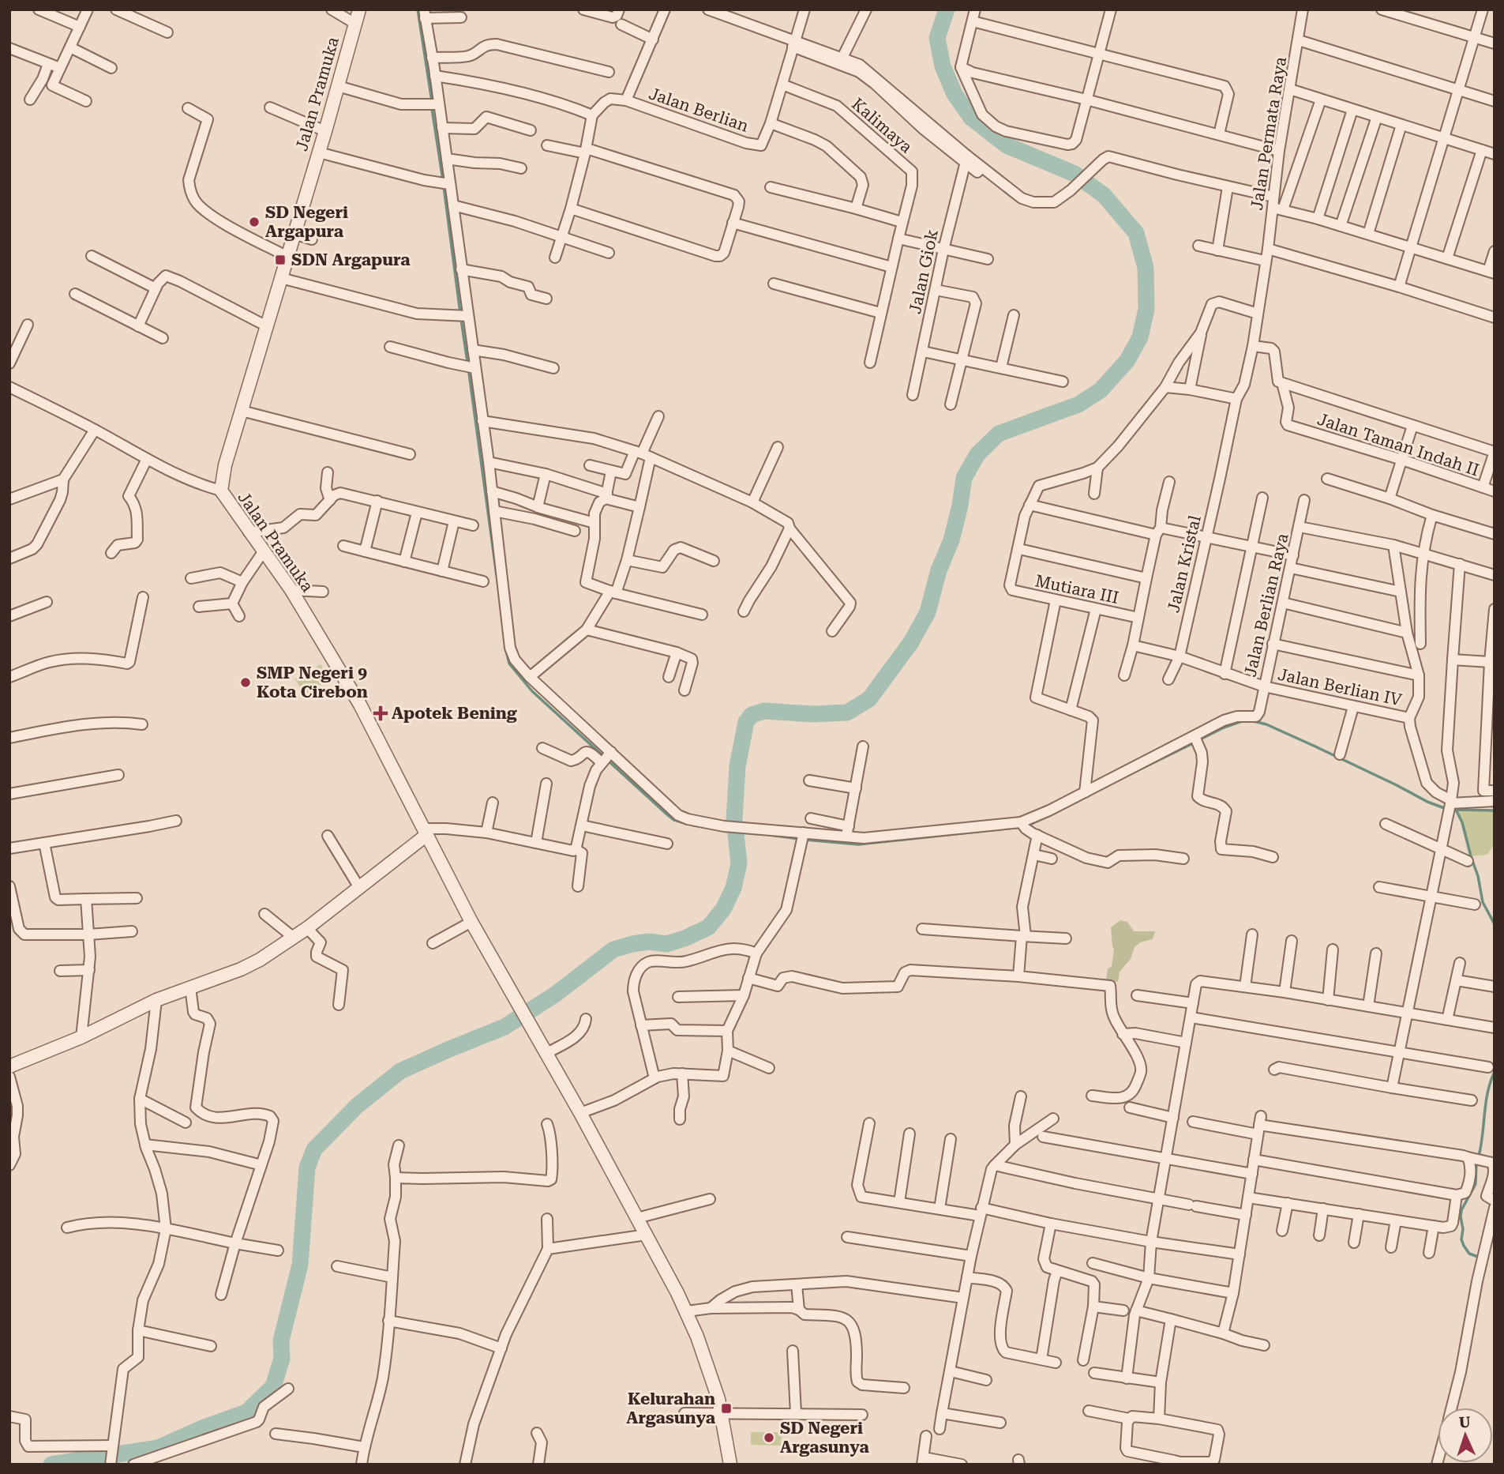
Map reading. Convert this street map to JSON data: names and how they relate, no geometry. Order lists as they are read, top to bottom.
{
  "streets": {
    "street": [
      "Jalan Pramuka",
      "Jalan Berlian",
      "Kalimaya",
      "Jalan Permata Raya",
      "Jalan Giok",
      "Jalan Taman Indah II",
      "Jalan Kristal",
      "Mutiara III",
      "Jalan Berlian Raya",
      "Jalan Berlian IV"
    ]
  },
  "crossings": [
    ["Jalan Permata Raya", "Jalan Kristal"],
    ["Jalan Kristal", "Jalan Berlian IV"],
    ["Jalan Berlian Raya", "Jalan Berlian IV"]
  ],
  "places": {
    "other": ["SD Negeri Argapura", "SMP Negeri 9 Kota Cirebon", "SD Negeri Argasunya"],
    "transit": ["SDN Argapura", "Kelurahan Argasunya"],
    "health": ["Apotek Bening"]
  },
  "north": "top"
}
